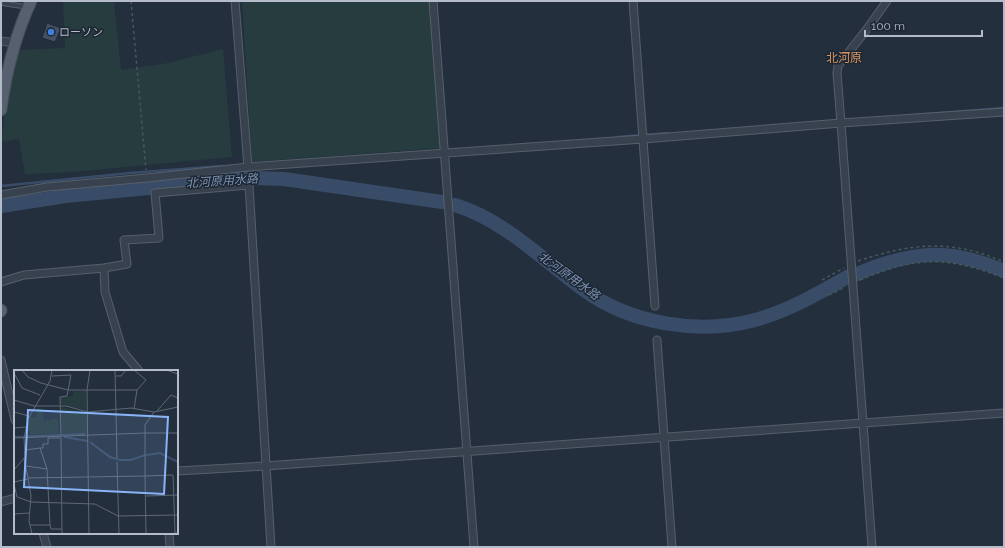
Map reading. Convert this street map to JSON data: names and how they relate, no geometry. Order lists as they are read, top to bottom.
{
  "districts": ["北河原"],
  "water": ["北河原用水路"],
  "places": ["ローソン"],
  "scale_bar": "100 m"
}
